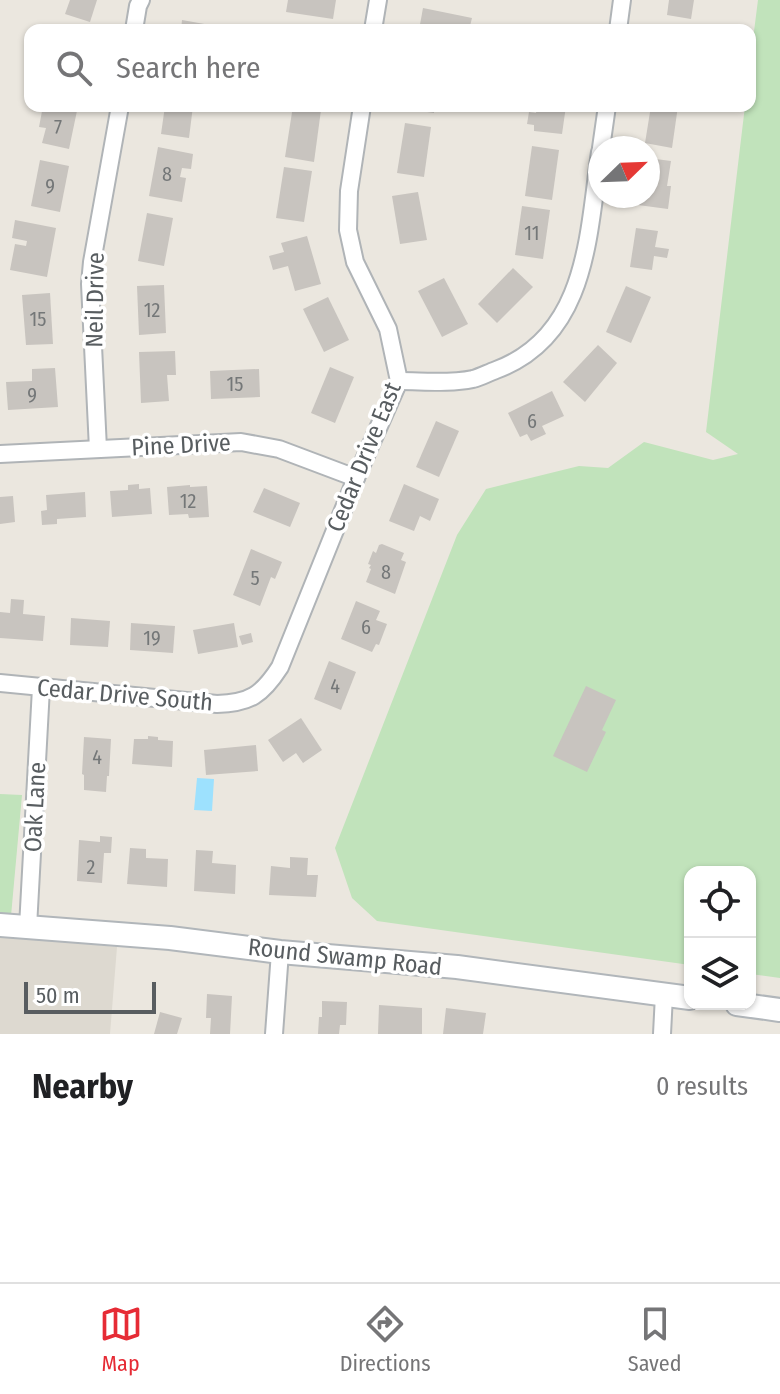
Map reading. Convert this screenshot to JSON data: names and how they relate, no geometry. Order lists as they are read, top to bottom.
{
  "streets": {
    "main road": ["Round Swamp Road"],
    "street": [
      "Neil Drive",
      "Pine Drive",
      "Cedar Drive East",
      "Cedar Drive South",
      "Oak Lane"
    ]
  },
  "crossings": [
    ["Neil Drive", "Pine Drive"],
    ["Pine Drive", "Cedar Drive East"],
    ["Cedar Drive East", "Cedar Drive South"],
    ["Cedar Drive South", "Oak Lane"],
    ["Oak Lane", "Round Swamp Road"]
  ],
  "house_numbers": [
    "7",
    "8",
    "9",
    "11",
    "12",
    "15",
    "15",
    "9",
    "6",
    "12",
    "8",
    "5",
    "6",
    "19",
    "4",
    "4",
    "2"
  ],
  "scale_bar": "50 m",
  "north": "top right",
  "page": {
    "search": "Search here",
    "scale": "50 m",
    "heading": ["Nearby", "0 results"],
    "nav": ["Map", "Directions", "Saved"]
  }
}
